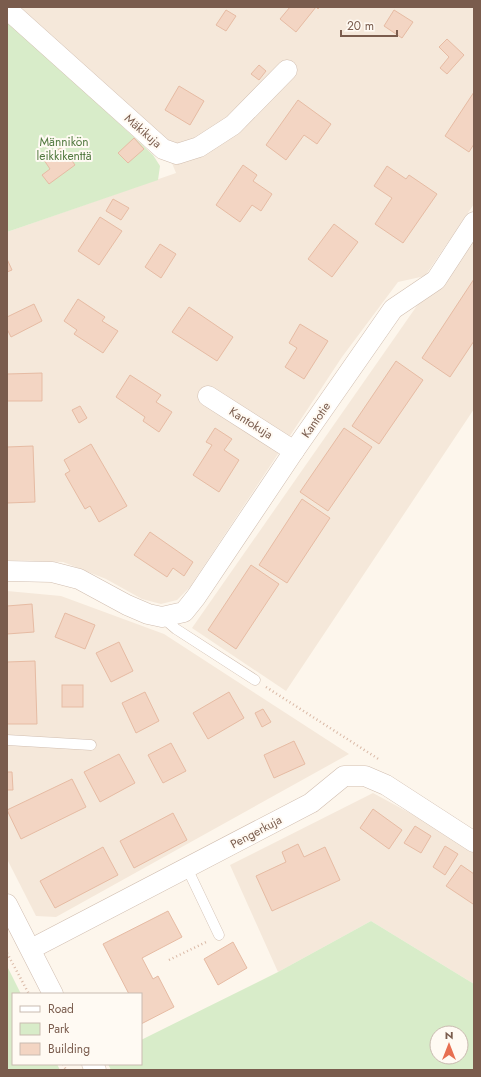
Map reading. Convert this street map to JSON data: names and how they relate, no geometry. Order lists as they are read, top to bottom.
{
  "streets": {
    "street": [
      "Mäkikuja",
      "Kantotie",
      "Kantokuja",
      "Pengerkuja"
    ]
  },
  "crossings": [
    ["Kantotie", "Kantokuja"]
  ],
  "parks": ["Männikön leikkikenttä"],
  "legend": ["Road", "Park", "Building"],
  "scale_bar": "20 m",
  "north": "top"
}
